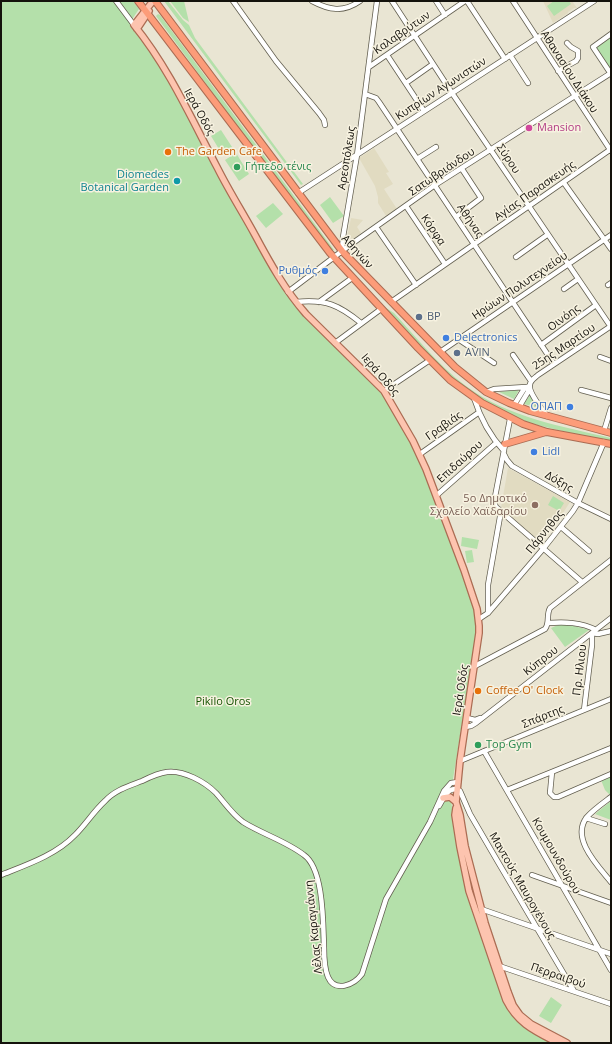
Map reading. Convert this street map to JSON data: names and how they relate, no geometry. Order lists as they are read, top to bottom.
{
  "streets": {
    "highway": ["Αθηνών"],
    "main road": ["Ιερά Οδός"],
    "street": [
      "Καλαβρύτων",
      "Αθανασίου Διάκου",
      "Κυπρίων Αγωνιστών",
      "Αρεοπόλεως",
      "Σύρου",
      "Σατωβριάνδου",
      "Αγίας Παρασκευής",
      "Αθήνας",
      "Κόρφα",
      "Ηρώων Πολυτεχνείου",
      "Οινόης",
      "25ης Μαρτίου",
      "Γραβιάς",
      "Επιδαύρου",
      "Δόξης",
      "Πάρνηθος",
      "Κύπρου",
      "Πρ. Ηλιου",
      "Σπάρτης",
      "Κουμουνδούρου",
      "Μαντούς Μαυρογένους",
      "Λέλας Καραγιάννη",
      "Περραιβού"
    ]
  },
  "crossings": [
    ["Καλαβρύτων", "Αρεοπόλεως"],
    ["Καλαβρύτων", "Σύρου"],
    ["Αθανασίου Διάκου", "Κυπρίων Αγωνιστών"],
    ["Αθανασίου Διάκου", "Σατωβριάνδου"],
    ["Αθανασίου Διάκου", "Αγίας Παρασκευής"],
    ["Κυπρίων Αγωνιστών", "Αρεοπόλεως"],
    ["Κυπρίων Αγωνιστών", "Σύρου"],
    ["Κυπρίων Αγωνιστών", "Αθήνας"],
    ["Κυπρίων Αγωνιστών", "Αθηνών"],
    ["Ιερά Οδός", "Σατωβριάνδου"],
    ["Ιερά Οδός", "Γραβιάς"],
    ["Ιερά Οδός", "Επιδαύρου"],
    ["Ιερά Οδός", "Πάρνηθος"],
    ["Ιερά Οδός", "Κύπρου"],
    ["Ιερά Οδός", "Σπάρτης"],
    ["Ιερά Οδός", "Μαντούς Μαυρογένους"],
    ["Ιερά Οδός", "Λέλας Καραγιάννη"],
    ["Ιερά Οδός", "Περραιβού"],
    ["Αρεοπόλεως", "Σατωβριάνδου"],
    ["Αρεοπόλεως", "Αθήνας"],
    ["Αρεοπόλεως", "Αθηνών"],
    ["Σύρου", "Σατωβριάνδου"],
    ["Σύρου", "Αγίας Παρασκευής"],
    ["Σύρου", "Ηρώων Πολυτεχνείου"],
    ["Σύρου", "Οινόης"],
    ["Σύρου", "25ης Μαρτίου"],
    ["Σατωβριάνδου", "Αθήνας"],
    ["Σατωβριάνδου", "Κόρφα"],
    ["Σατωβριάνδου", "Αθηνών"],
    ["Αγίας Παρασκευής", "Αθήνας"],
    ["Αγίας Παρασκευής", "Κόρφα"],
    ["Αγίας Παρασκευής", "Αθηνών"],
    ["Αθήνας", "Ηρώων Πολυτεχνείου"],
    ["Αθήνας", "Οινόης"],
    ["Αθήνας", "25ης Μαρτίου"],
    ["Αθηνών", "Ηρώων Πολυτεχνείου"],
    ["Αθηνών", "25ης Μαρτίου"],
    ["Αθηνών", "Πάρνηθος"],
    ["Δόξης", "Πάρνηθος"],
    ["Κύπρου", "Πρ. Ηλιου"],
    ["Πρ. Ηλιου", "Σπάρτης"],
    ["Σπάρτης", "Κουμουνδούρου"],
    ["Μαντούς Μαυρογένους", "Λέλας Καραγιάννη"],
    ["Μαντούς Μαυρογένους", "Περραιβού"]
  ],
  "parks": ["Pikilo Oros"],
  "places": [
    "Mansion",
    "The Garden Cafe",
    "Γήπεδο τένις",
    "Diomedes Botanical Garden",
    "Ρυθμός",
    "BP",
    "Delectronics",
    "AVIN",
    "ΟΠΑΠ",
    "Lidl",
    "5ο Δημοτικό Σχολείο Χαϊδαρίου",
    "Coffee O' Clock",
    "Top Gym"
  ]
}
